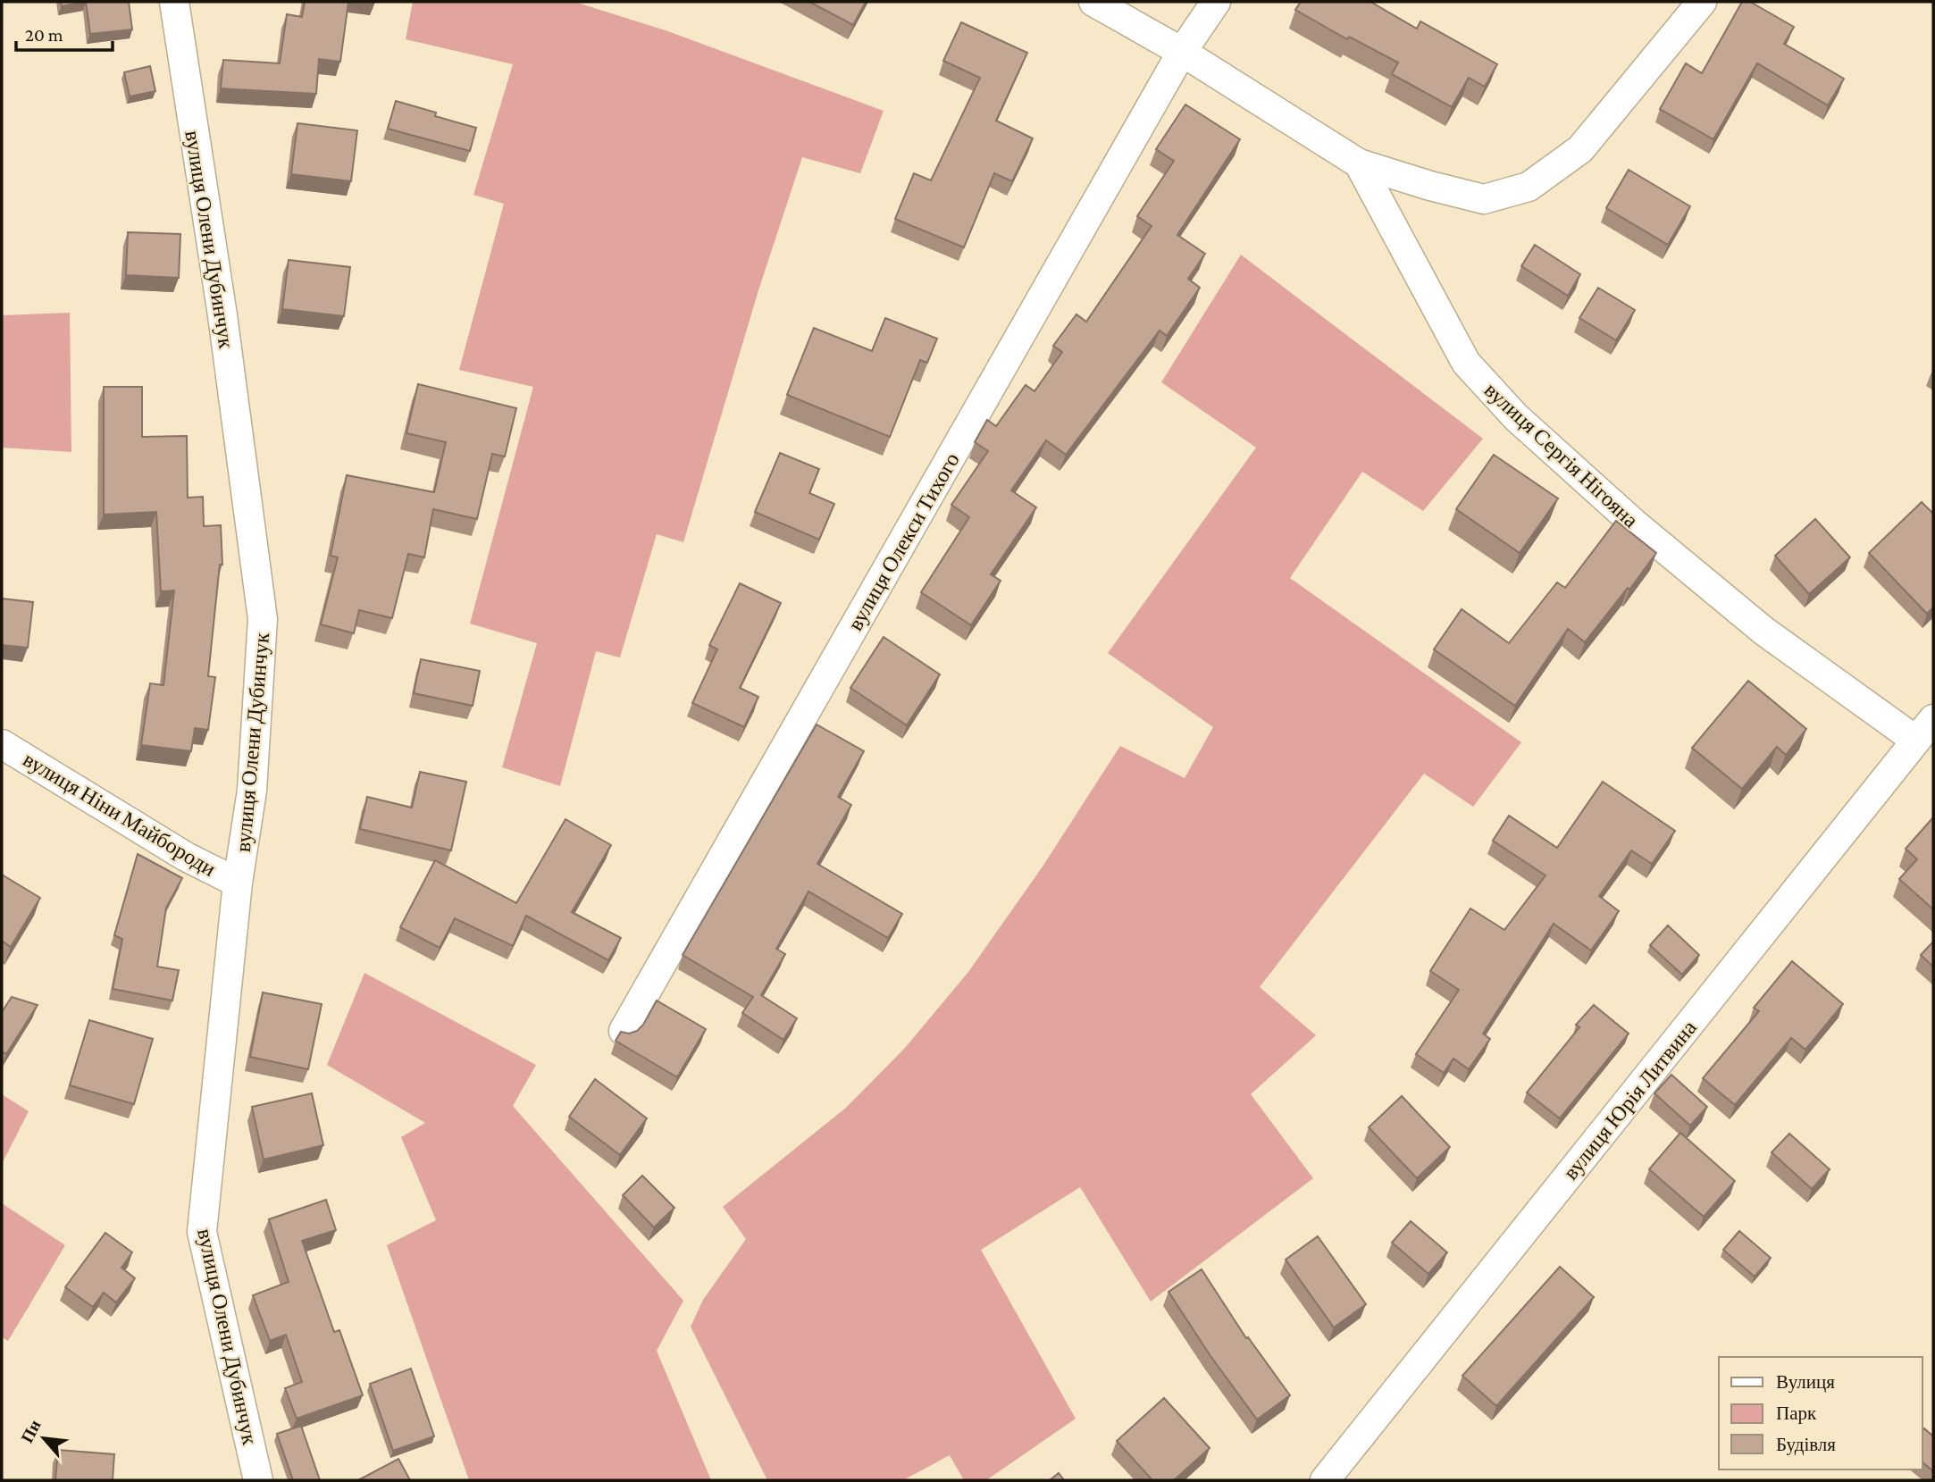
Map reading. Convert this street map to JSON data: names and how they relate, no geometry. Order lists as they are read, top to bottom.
{
  "streets": {
    "street": [
      "вулиця Олени Дубинчук",
      "вулиця Сергія Нігояна",
      "вулиця Олекси Тихого",
      "вулиця Ніни Майбороди",
      "вулиця Юрія Литвина"
    ]
  },
  "crossings": [
    ["вулиця Олени Дубинчук", "вулиця Ніни Майбороди"],
    ["вулиця Сергія Нігояна", "вулиця Олекси Тихого"],
    ["вулиця Сергія Нігояна", "вулиця Юрія Литвина"]
  ],
  "legend": ["Вулиця", "Парк", "Будівля"],
  "scale_bar": "20 m",
  "north": "top left"
}
